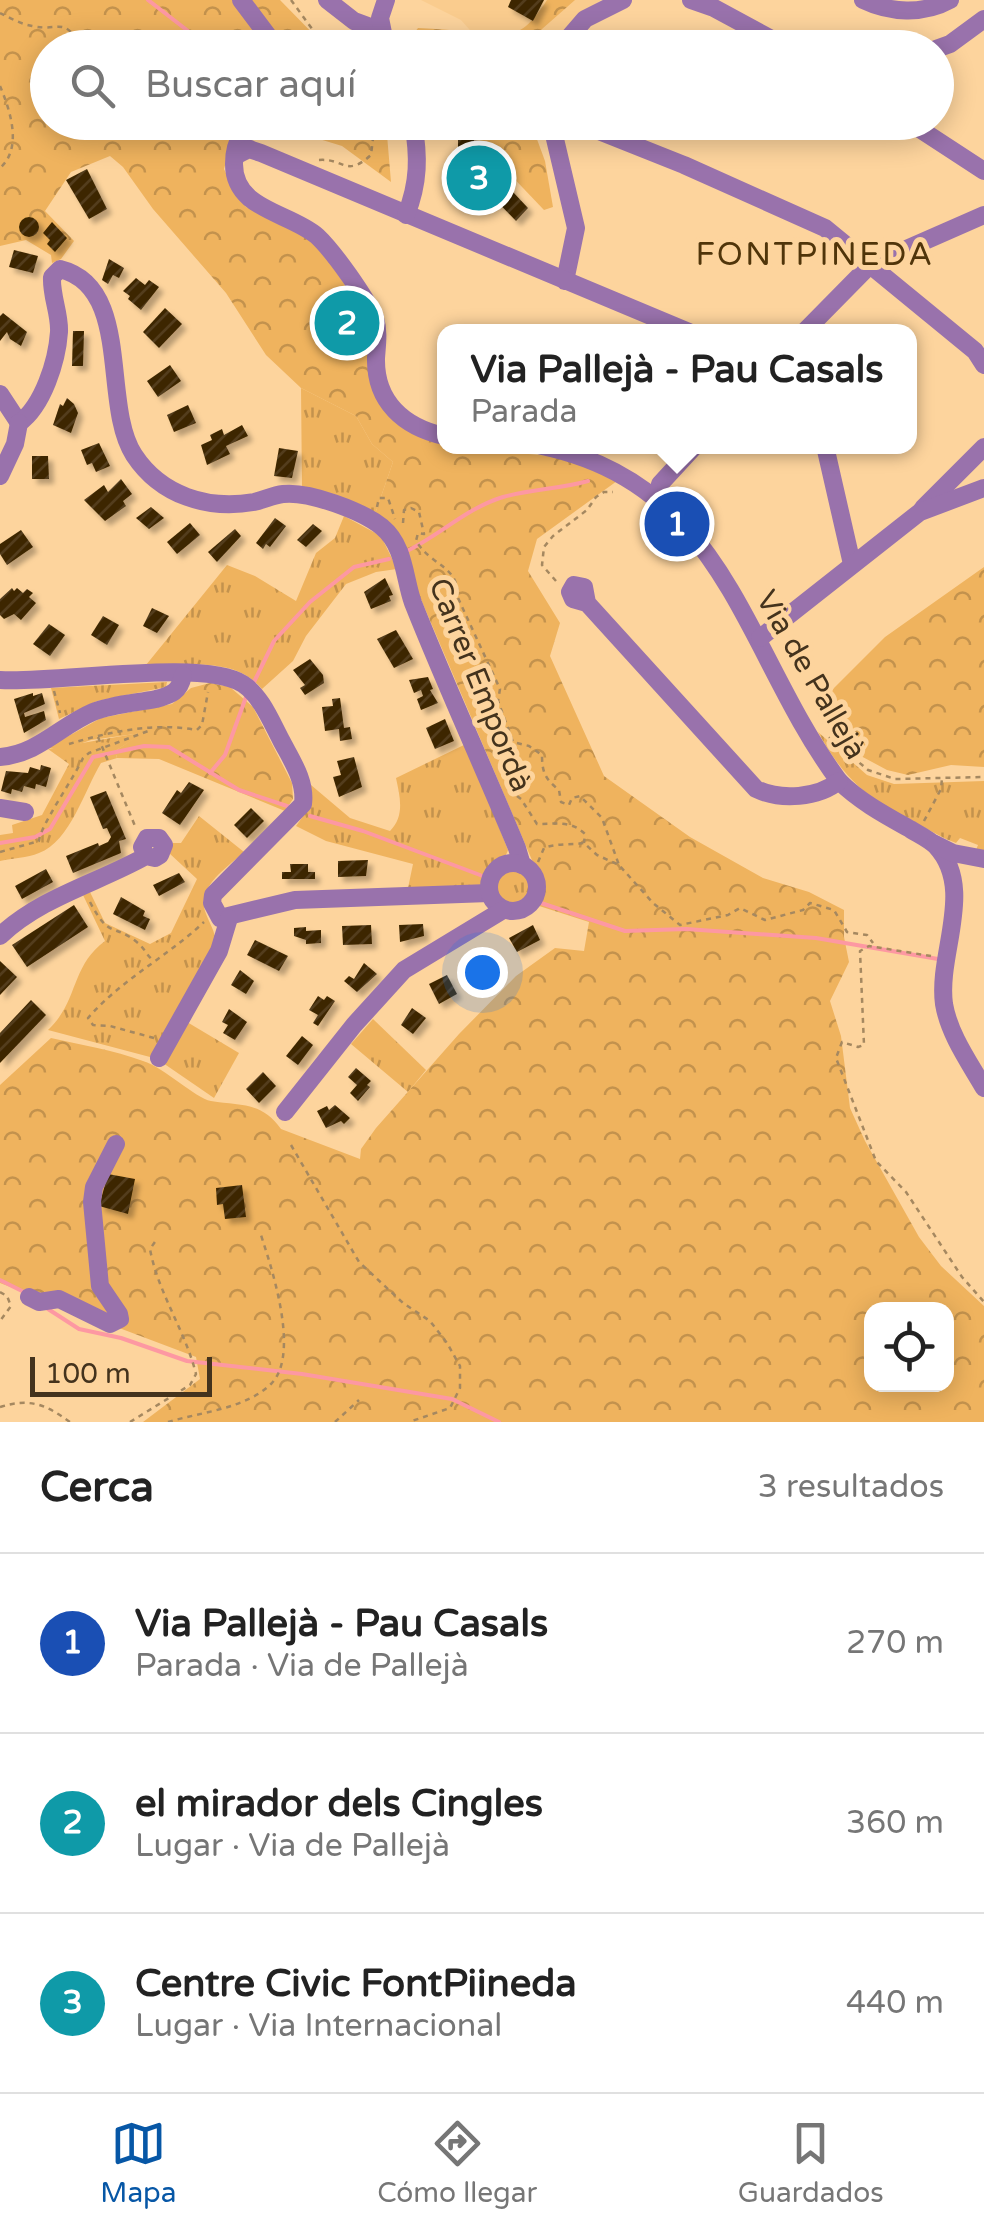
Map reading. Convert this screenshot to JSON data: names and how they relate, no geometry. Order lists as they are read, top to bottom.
{
  "streets": {
    "street": ["Via de Pallejà", "Carrer Empordà"]
  },
  "districts": ["FONTPINEDA"],
  "scale_bar": "100 m",
  "page": {
    "search": "Buscar aquí",
    "pins": ["3", "2", "1"],
    "popup": ["Via Pallejà - Pau Casals", "Parada"],
    "scale": "100 m",
    "heading": ["Cerca", "3 resultados"],
    "list": [
      {
        "mark": "1",
        "name": "Via Pallejà - Pau Casals",
        "note": "Parada · Via de Pallejà",
        "value": "270 m"
      },
      {
        "mark": "2",
        "name": "el mirador dels Cingles",
        "note": "Lugar · Via de Pallejà",
        "value": "360 m"
      },
      {
        "mark": "3",
        "name": "Centre Civic FontPiineda",
        "note": "Lugar · Via Internacional",
        "value": "440 m"
      }
    ],
    "nav": ["Mapa", "Cómo llegar", "Guardados"]
  }
}
